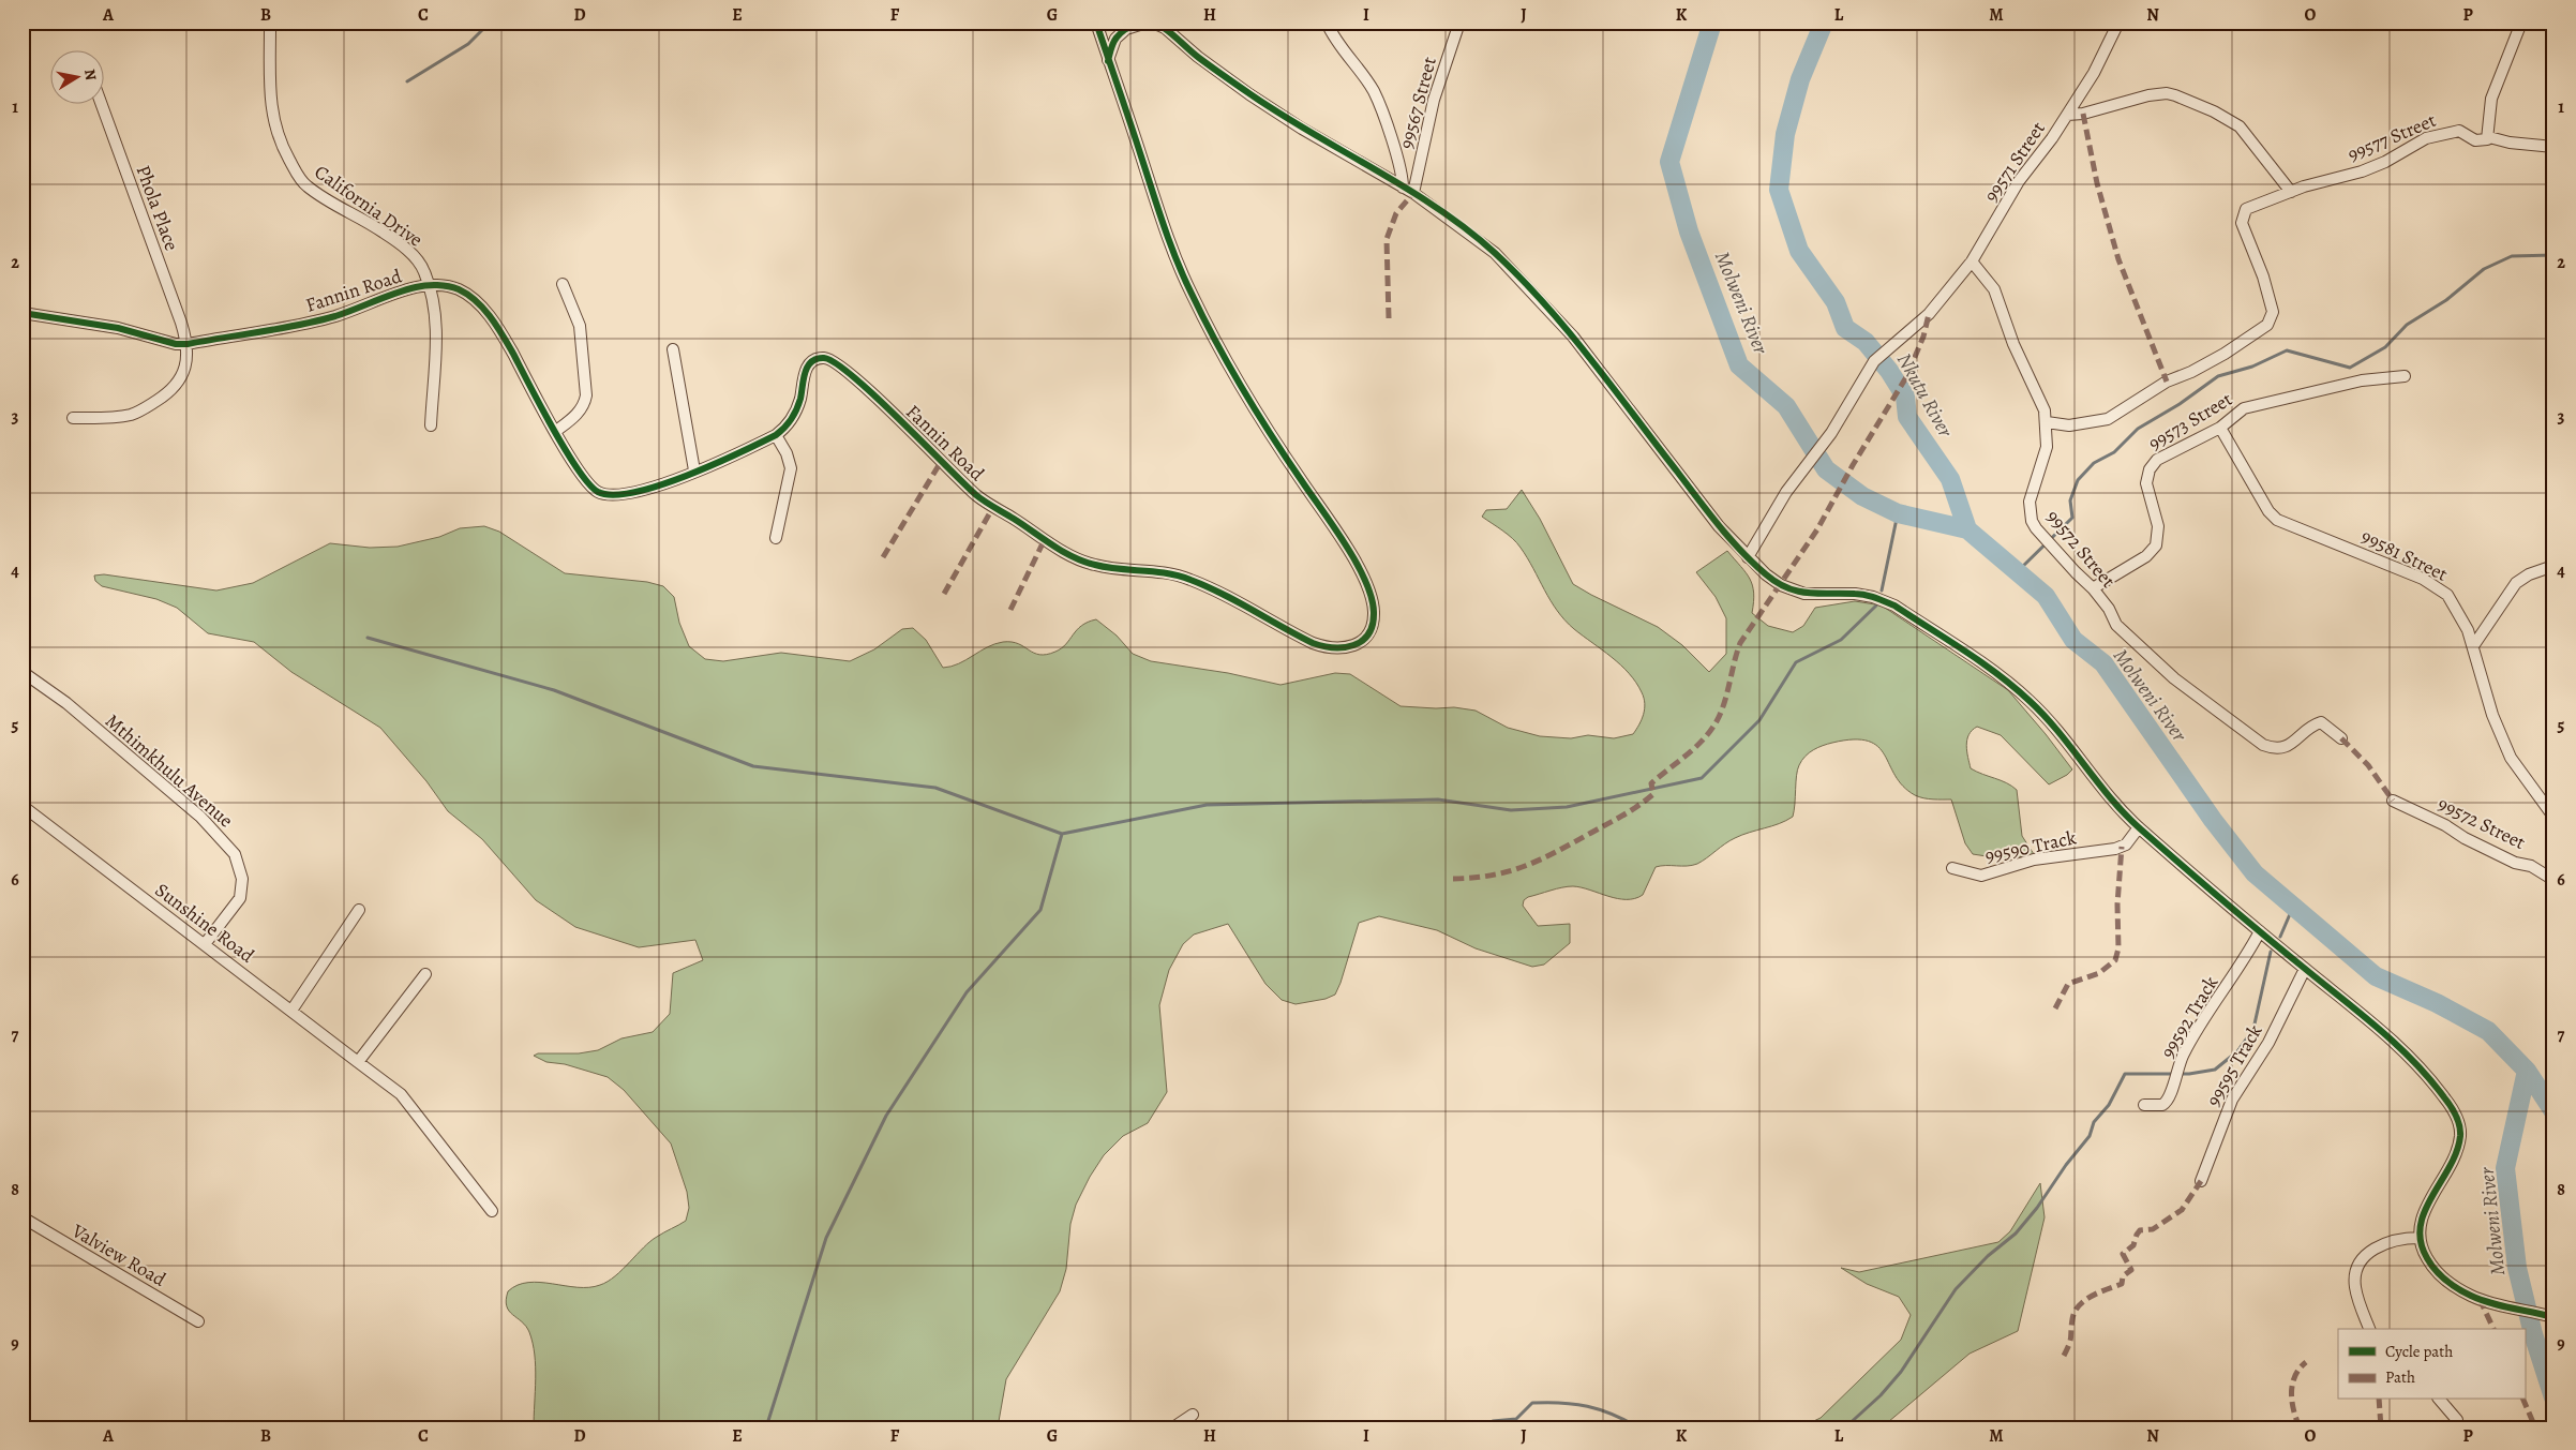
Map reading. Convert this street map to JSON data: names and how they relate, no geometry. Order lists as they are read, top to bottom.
{
  "streets": {
    "street": [
      "99567 Street",
      "99577 Street",
      "99571 Street",
      "California Drive",
      "Phola Place",
      "Fannin Road",
      "99573 Street",
      "99572 Street",
      "99581 Street",
      "Mthimkhulu Avenue",
      "99590 Track",
      "Sunshine Road",
      "99592 Track",
      "99595 Track",
      "Valview Road"
    ]
  },
  "crossings": [
    ["99577 Street", "99572 Street"],
    ["99571 Street", "99572 Street"],
    ["California Drive", "Fannin Road"],
    ["Phola Place", "Fannin Road"],
    ["99573 Street", "99572 Street"],
    ["99573 Street", "99581 Street"],
    ["Mthimkhulu Avenue", "Sunshine Road"]
  ],
  "water": ["Molweni River", "Nkutu River"],
  "legend": ["Cycle path", "Path"],
  "north": "right",
  "grid": {
    "columns": [
      "A",
      "B",
      "C",
      "D",
      "E",
      "F",
      "G",
      "H",
      "I",
      "J",
      "K",
      "L",
      "M",
      "N",
      "O",
      "P"
    ],
    "rows": [
      "1",
      "2",
      "3",
      "4",
      "5",
      "6",
      "7",
      "8",
      "9"
    ]
  }
}
